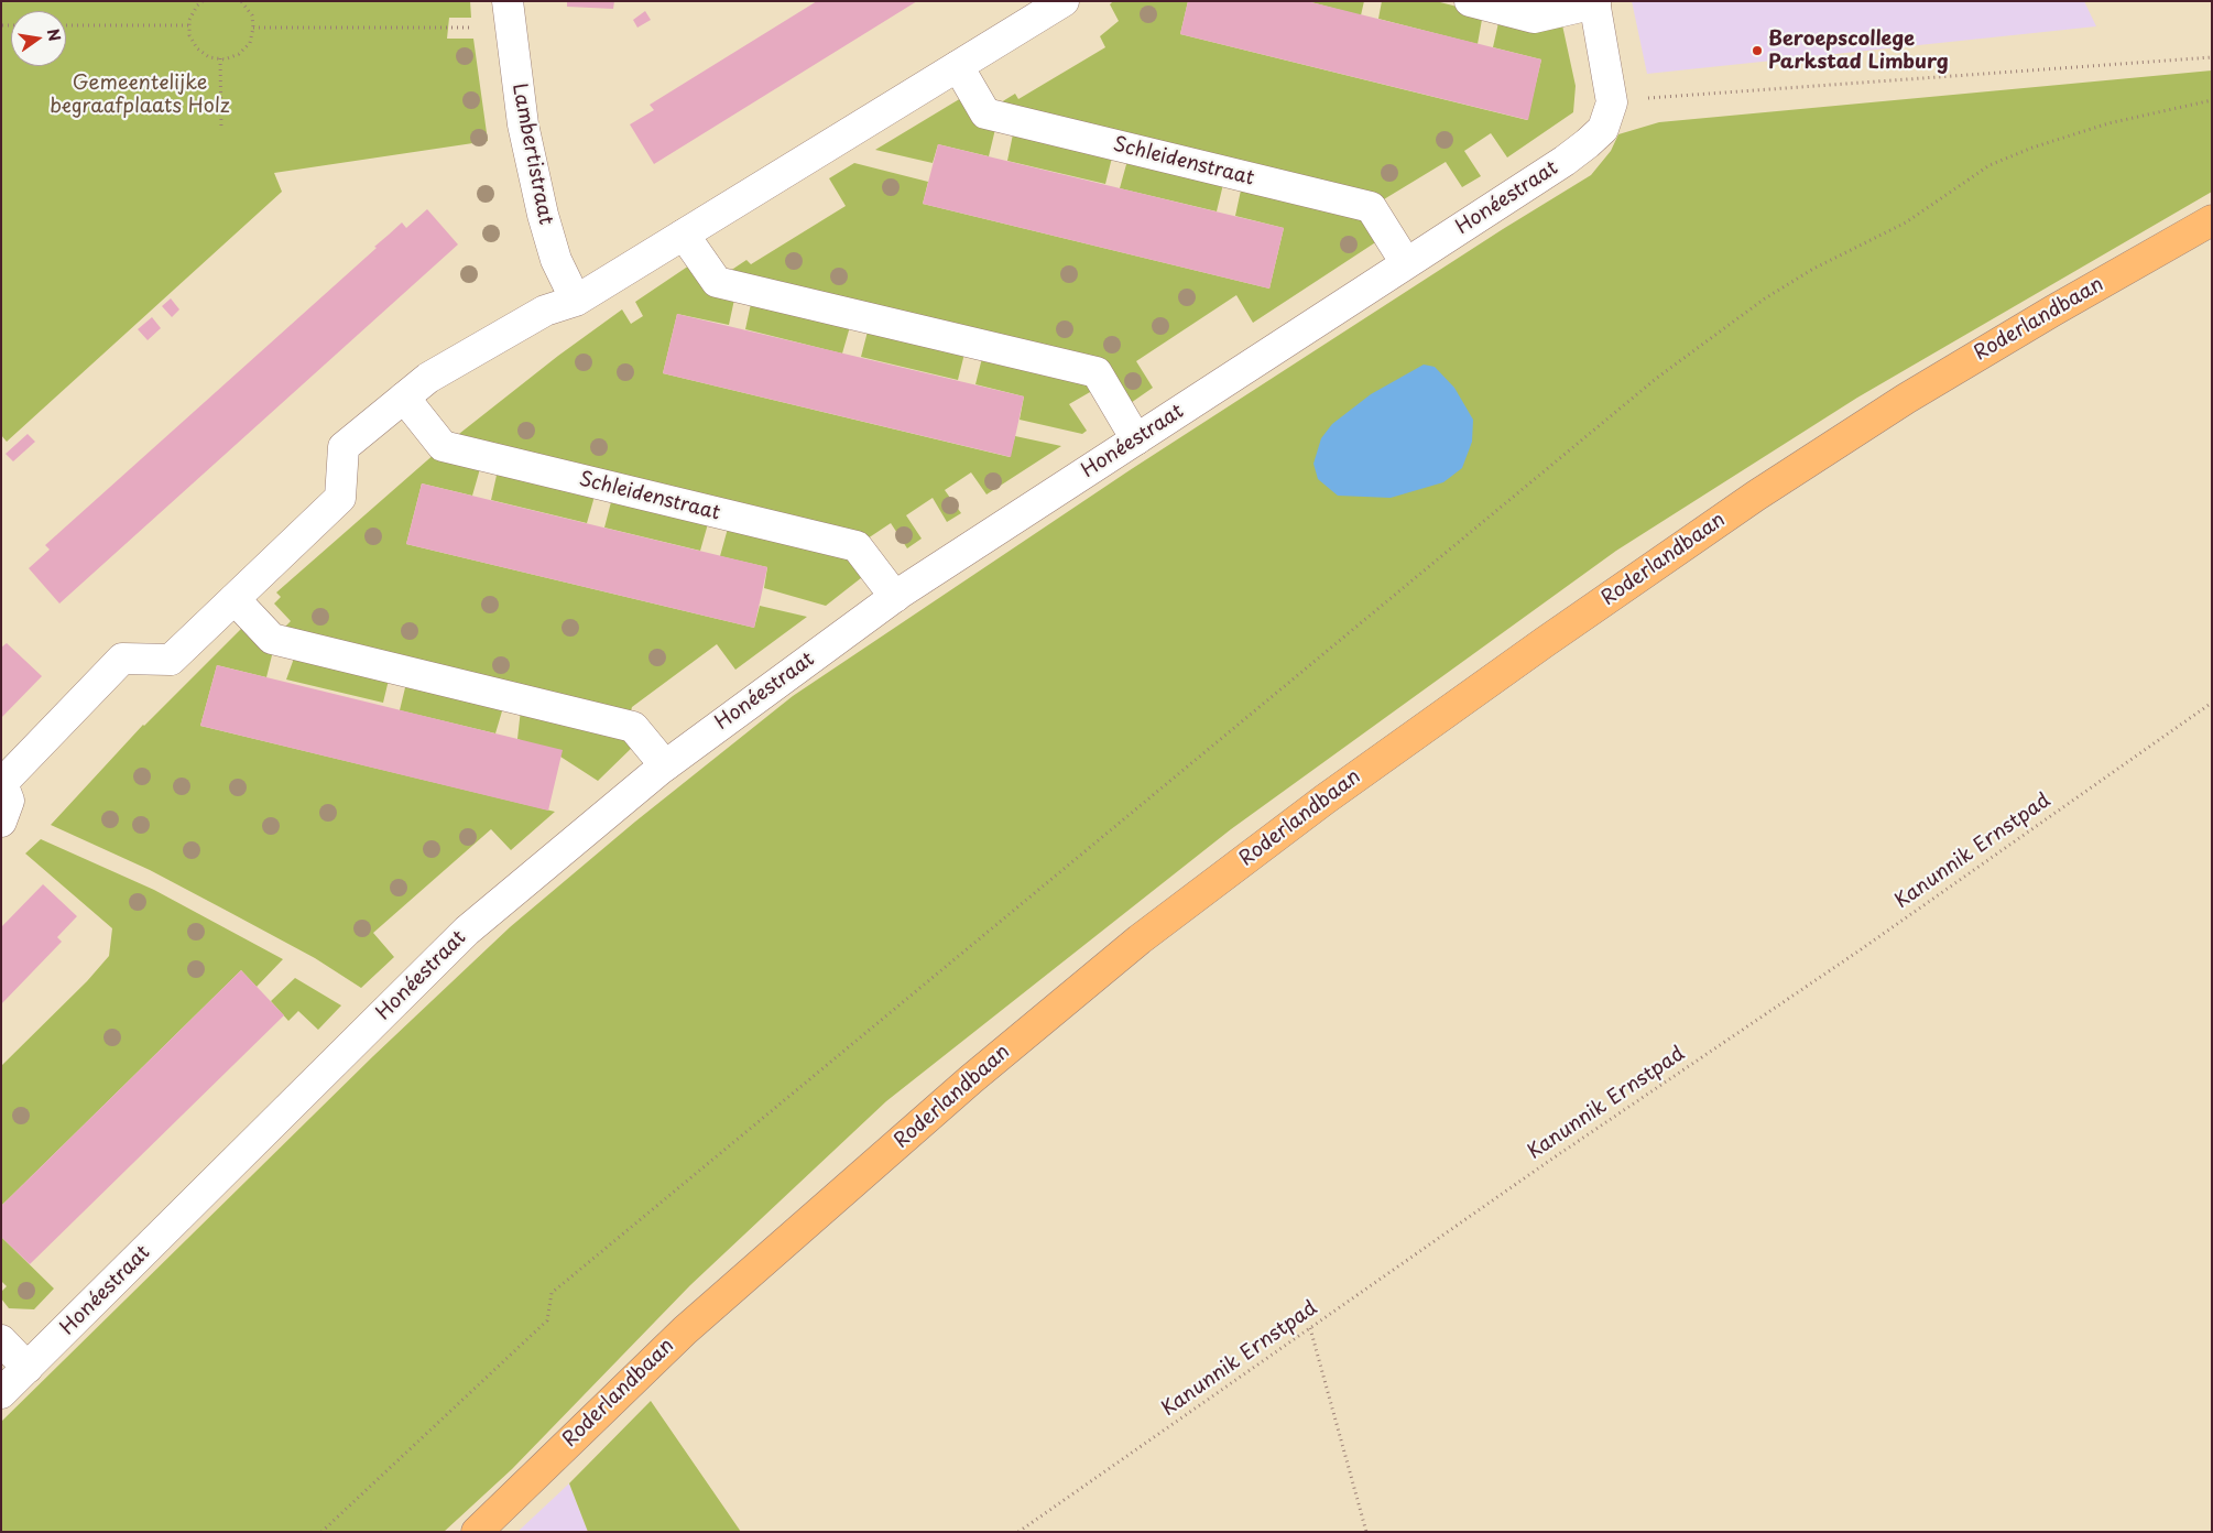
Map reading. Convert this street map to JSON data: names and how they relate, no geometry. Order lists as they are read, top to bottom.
{
  "streets": {
    "main road": ["Roderlandbaan"],
    "street": ["Lambertistraat", "Schleidenstraat", "Honéestraat"],
    "path": ["Kanunnik Ernstpad"]
  },
  "crossings": [
    ["Schleidenstraat", "Honéestraat"]
  ],
  "parks": ["Gemeentelijke begraafplaats Holz"],
  "places": ["Beroepscollege Parkstad Limburg"],
  "north": "right"
}
